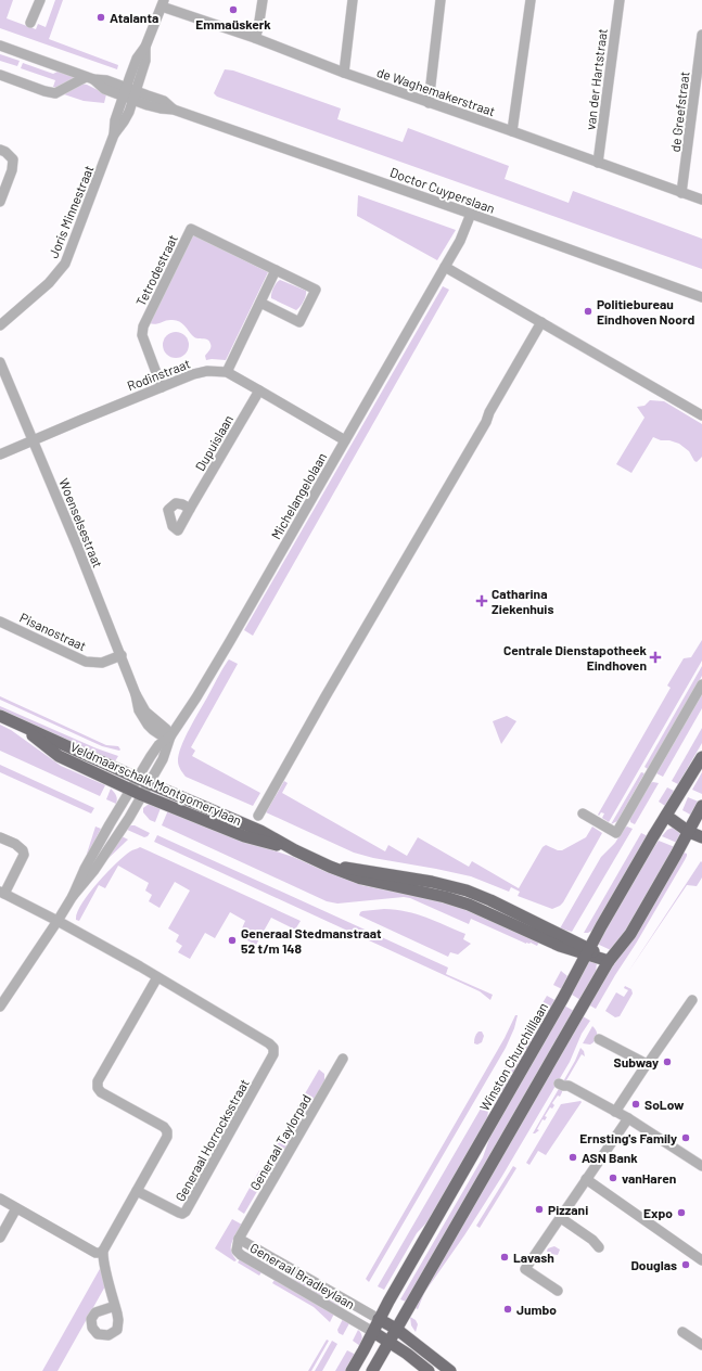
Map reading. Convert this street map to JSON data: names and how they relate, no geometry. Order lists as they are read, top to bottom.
{
  "streets": {
    "main road": ["Veldmaarschalk Montgomerylaan", "Winston Churchilllaan"],
    "street": [
      "van der Hartstraat",
      "de Waghemakerstraat",
      "de Greefstraat",
      "Doctor Cuyperslaan",
      "Joris Minnestraat",
      "Tetrodestraat",
      "Rodinstraat",
      "Dupuislaan",
      "Michelangelolaan",
      "Woenselsestraat",
      "Pisanostraat",
      "Generaal Horrocksstraat",
      "Generaal Taylorpad",
      "Generaal Bradleylaan"
    ]
  },
  "crossings": [
    ["van der Hartstraat", "de Waghemakerstraat"],
    ["de Waghemakerstraat", "de Greefstraat"],
    ["Doctor Cuyperslaan", "Joris Minnestraat"],
    ["Doctor Cuyperslaan", "Michelangelolaan"],
    ["Tetrodestraat", "Rodinstraat"],
    ["Rodinstraat", "Dupuislaan"],
    ["Rodinstraat", "Michelangelolaan"],
    ["Rodinstraat", "Woenselsestraat"],
    ["Michelangelolaan", "Woenselsestraat"],
    ["Michelangelolaan", "Veldmaarschalk Montgomerylaan"],
    ["Woenselsestraat", "Pisanostraat"],
    ["Veldmaarschalk Montgomerylaan", "Winston Churchilllaan"],
    ["Winston Churchilllaan", "Generaal Bradleylaan"],
    ["Generaal Taylorpad", "Generaal Bradleylaan"]
  ],
  "places": {
    "other": [
      "Emmaüskerk",
      "Atalanta",
      "Politiebureau Eindhoven Noord",
      "Generaal Stedmanstraat 52 t/m 148",
      "Subway",
      "SoLow",
      "Ernsting's Family",
      "ASN Bank",
      "vanHaren",
      "Pizzani",
      "Expo",
      "Lavash",
      "Douglas",
      "Jumbo"
    ],
    "health": ["Catharina Ziekenhuis", "Centrale Dienstapotheek Eindhoven"]
  }
}
